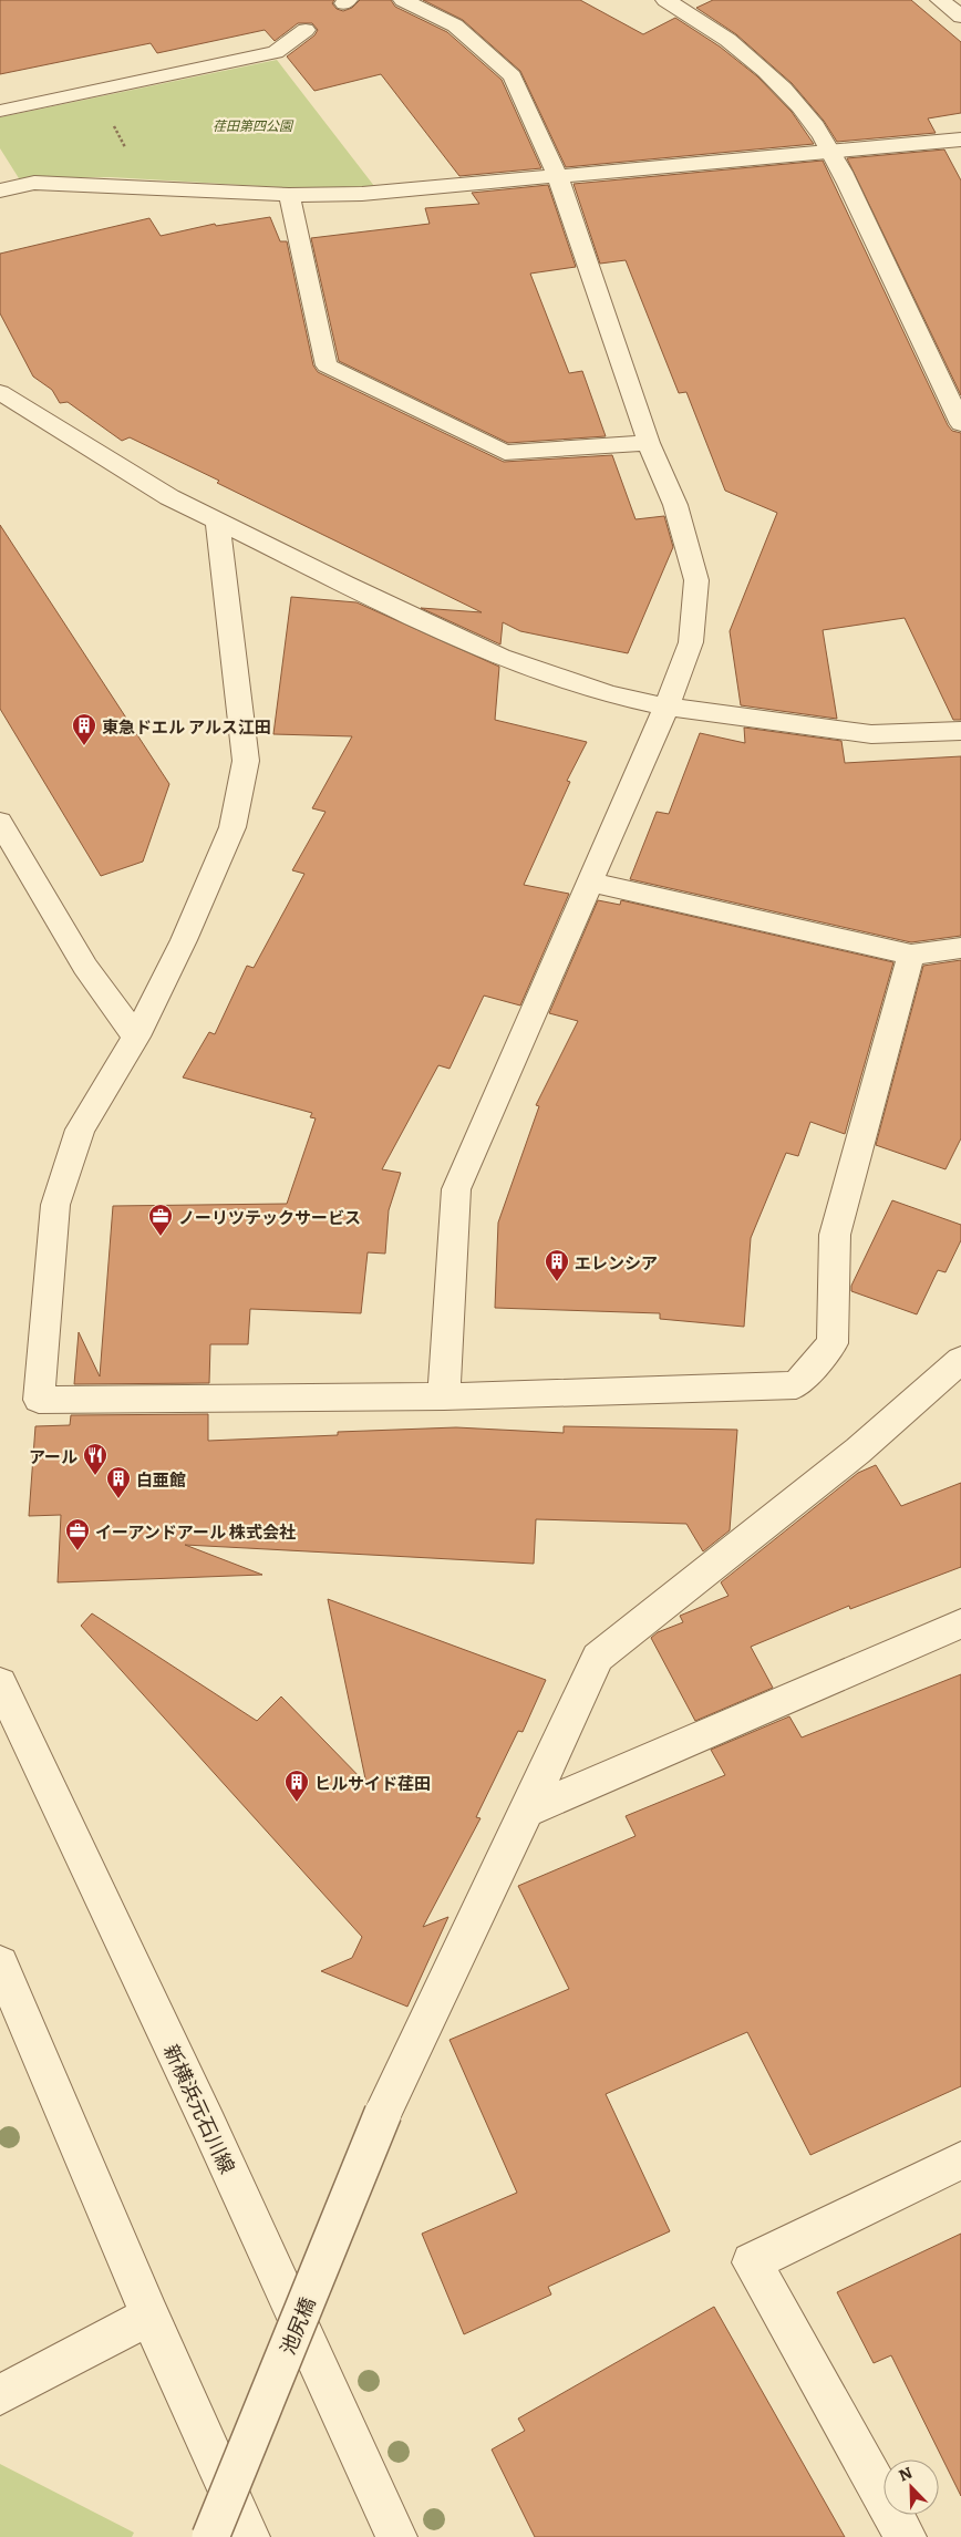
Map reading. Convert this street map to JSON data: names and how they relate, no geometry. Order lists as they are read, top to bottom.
{
  "streets": {
    "street": ["新横浜元石川線", "池尻橋"]
  },
  "parks": ["荏田第四公園"],
  "places": {
    "building": [
      "東急ドエル アルス江田",
      "エレンシア",
      "白亜館",
      "ヒルサイド荏田"
    ],
    "office": ["ノーリツテックサービス", "イーアンドアール 株式会社"],
    "restaurant": ["アール"]
  },
  "north": "top left"
}
